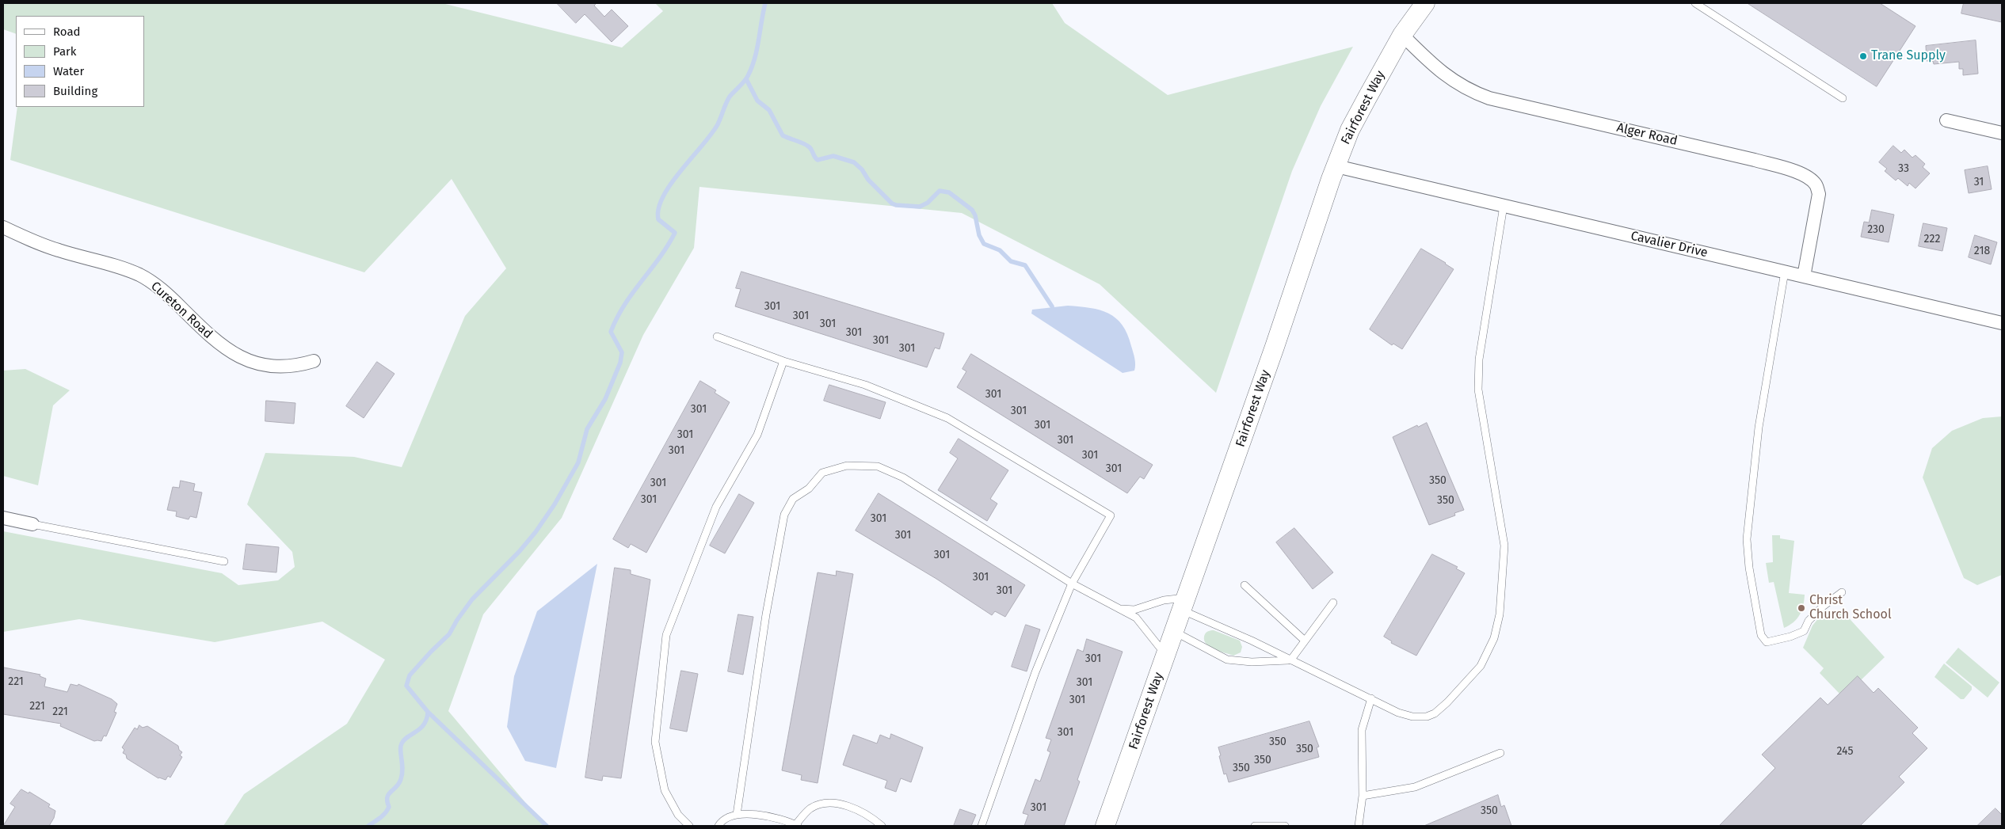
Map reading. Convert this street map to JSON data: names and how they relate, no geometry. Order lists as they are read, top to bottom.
{
  "streets": {
    "main road": ["Fairforest Way"],
    "street": ["Alger Road", "Cavalier Drive", "Cureton Road"]
  },
  "crossings": [
    ["Fairforest Way", "Alger Road"],
    ["Fairforest Way", "Cavalier Drive"],
    ["Alger Road", "Cavalier Drive"]
  ],
  "places": ["Trane Supply", "Christ Church School"],
  "house_numbers": [
    "33",
    "31",
    "230",
    "222",
    "218",
    "301",
    "301",
    "301",
    "301",
    "301",
    "301",
    "301",
    "301",
    "301",
    "301",
    "301",
    "301",
    "301",
    "301",
    "301",
    "350",
    "301",
    "301",
    "350",
    "301",
    "301",
    "301",
    "301",
    "301",
    "301",
    "221",
    "301",
    "301",
    "221",
    "221",
    "301",
    "350",
    "350",
    "245",
    "350",
    "350",
    "301",
    "350"
  ],
  "legend": [
    "Road",
    "Park",
    "Water",
    "Building"
  ]
}
